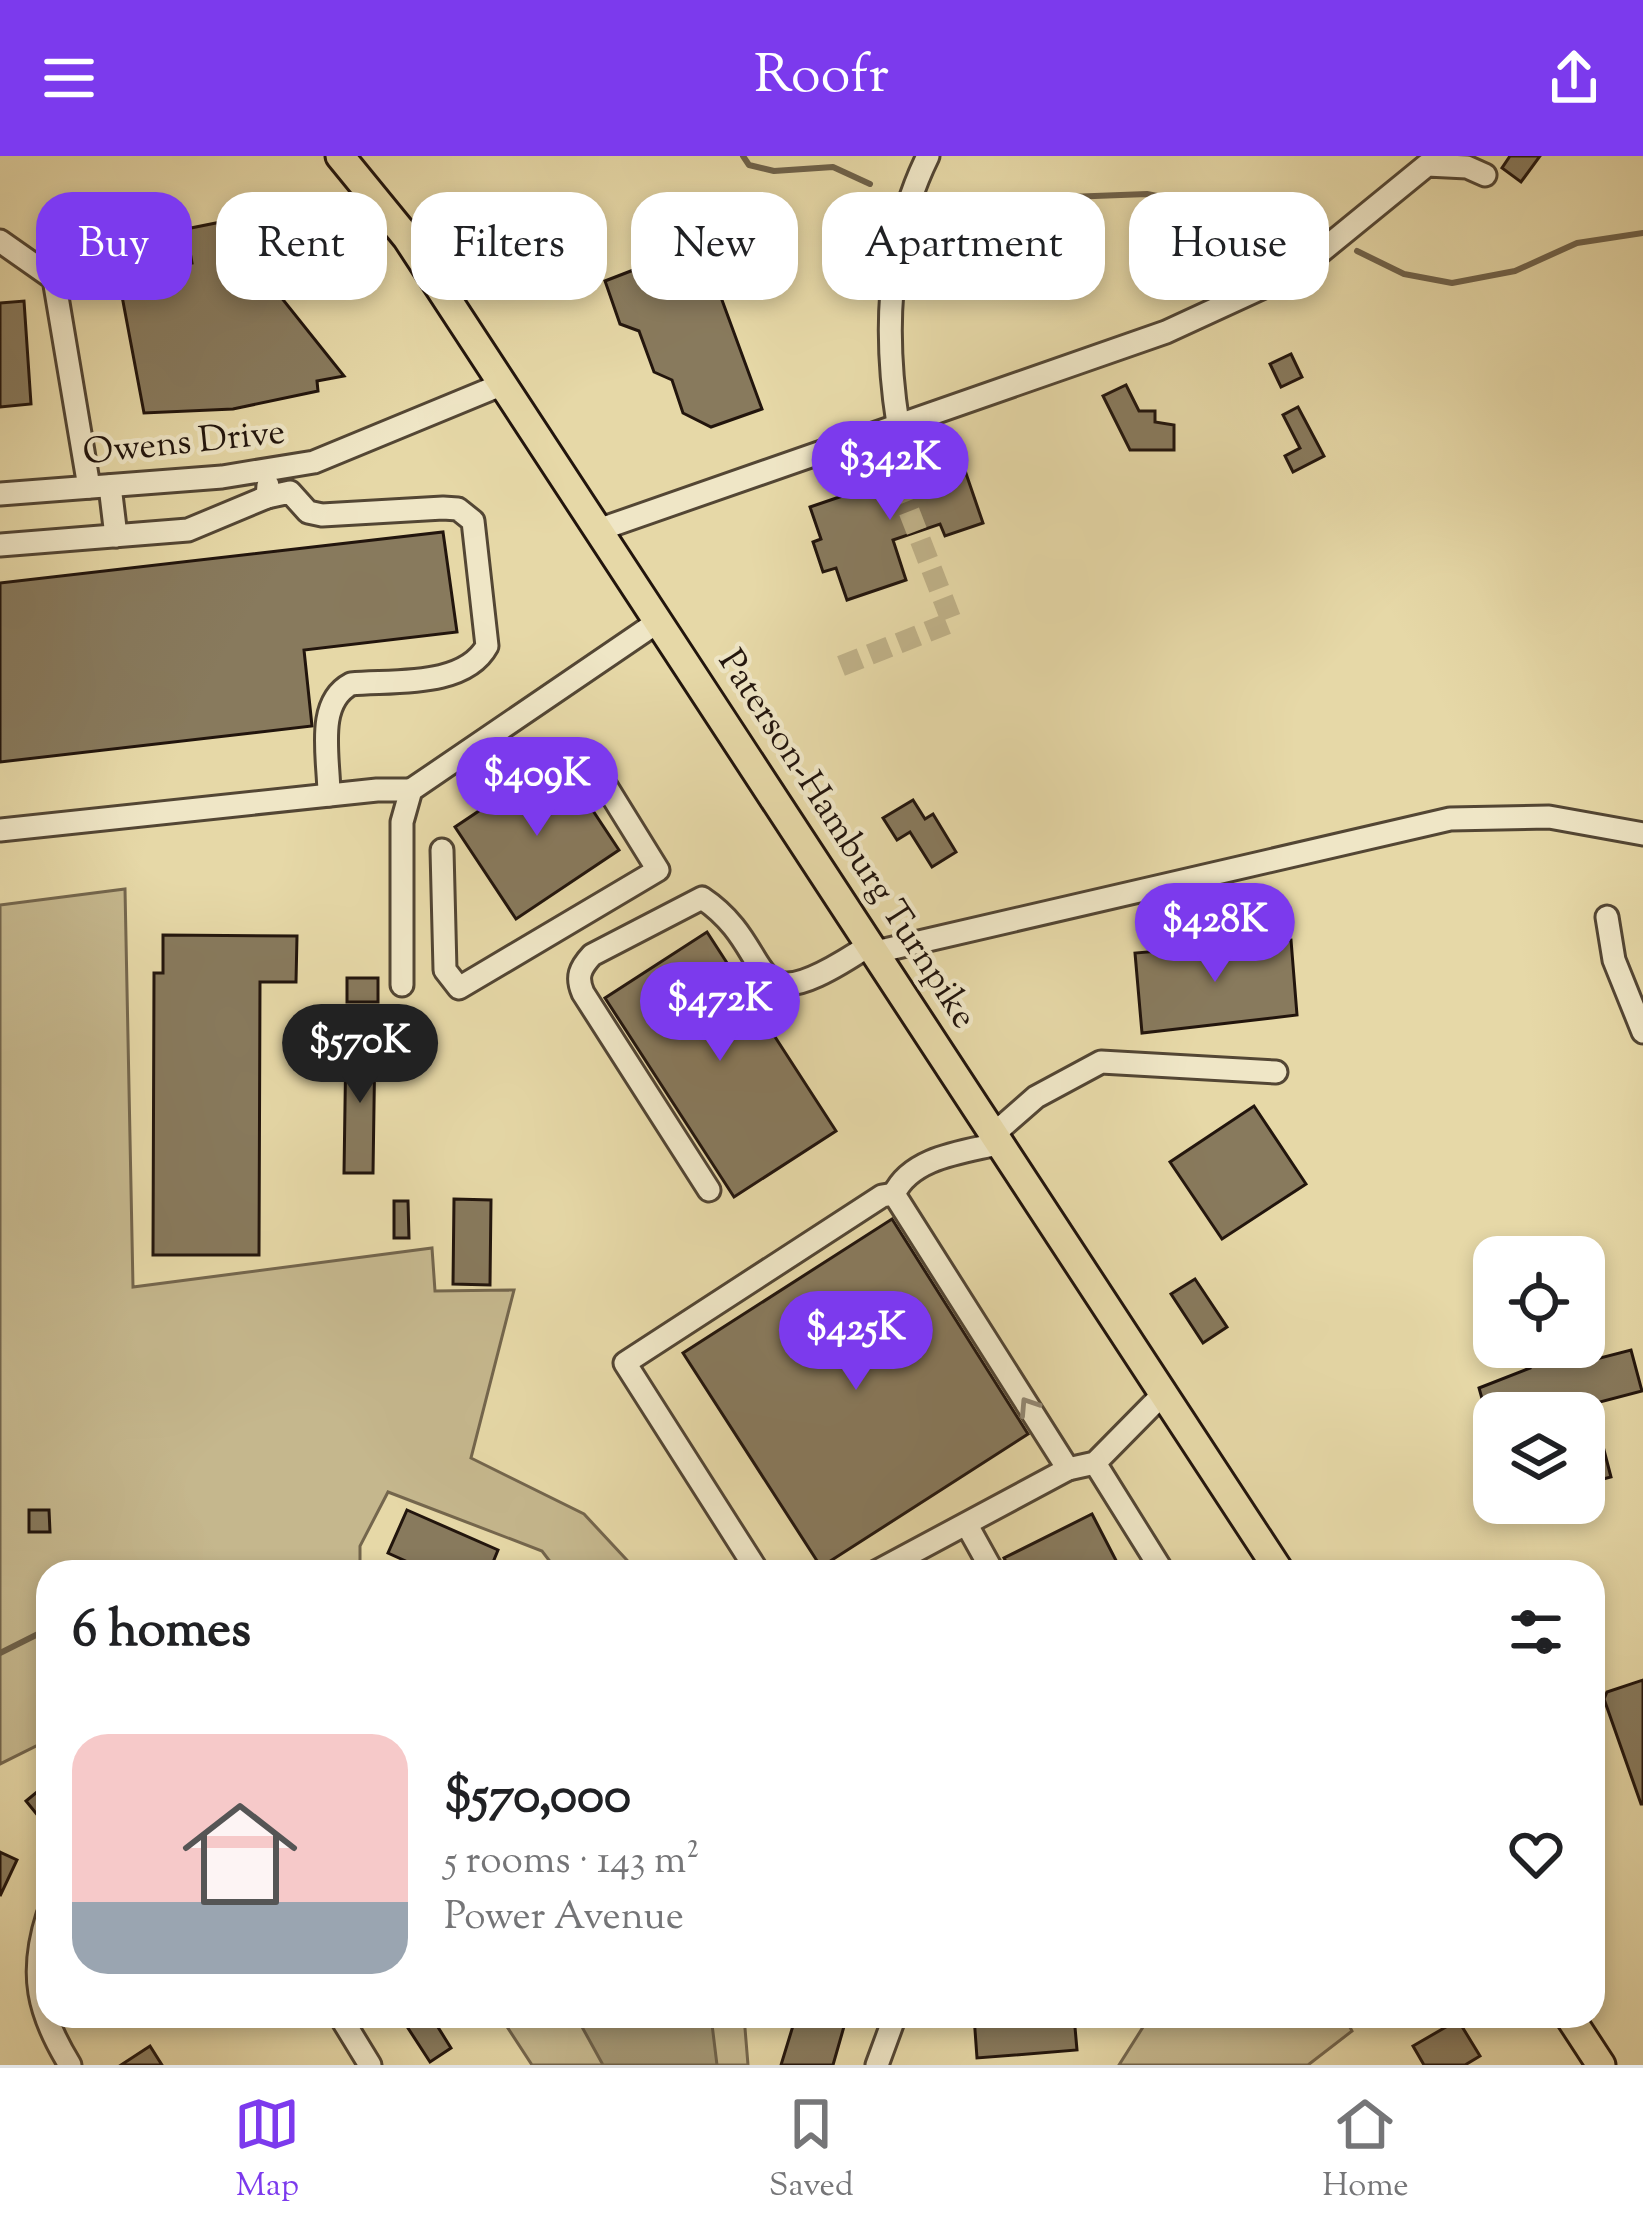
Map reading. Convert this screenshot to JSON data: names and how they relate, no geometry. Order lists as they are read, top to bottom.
{
  "streets": {
    "main road": ["Paterson-Hamburg Turnpike"],
    "street": ["Owens Drive"]
  },
  "crossings": [
    ["Owens Drive", "Paterson-Hamburg Turnpike"]
  ],
  "page": {
    "header": "Roofr",
    "chip": [
      "Buy",
      "Rent",
      "Filters",
      "New",
      "Apartment",
      "House"
    ],
    "price": [
      "$342K",
      "$409K",
      "$428K",
      "$472K",
      "$570K",
      "$425K"
    ],
    "heading": "6 homes",
    "list": [
      {
        "name": "$570,000",
        "note": "5 rooms · 143 m² · Power Avenue"
      }
    ],
    "tabs": ["Map", "Saved", "Home"]
  }
}
